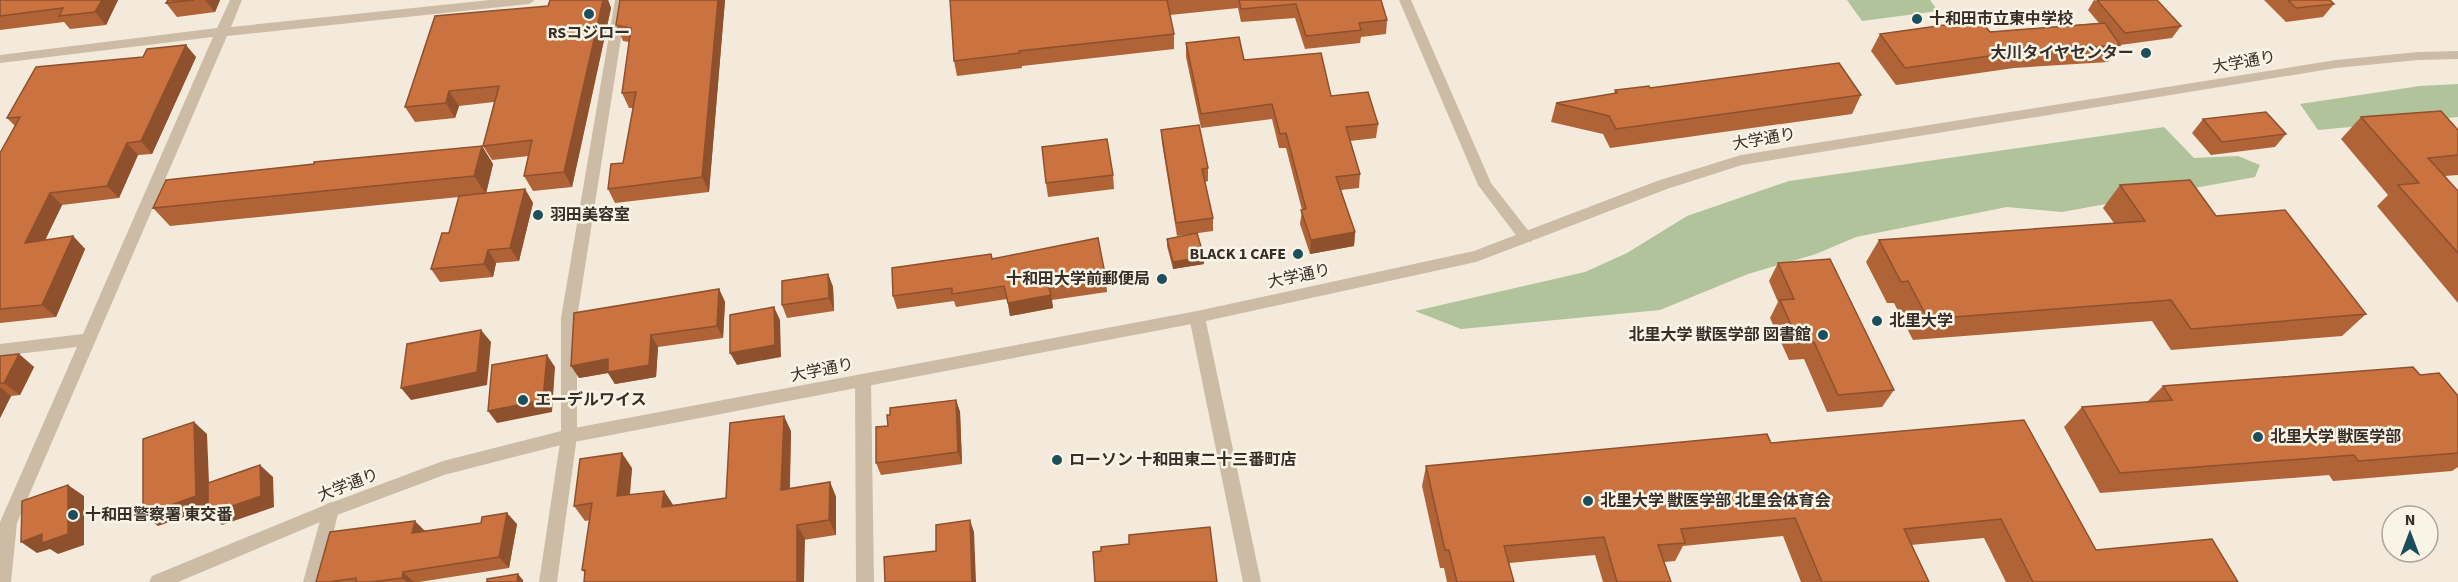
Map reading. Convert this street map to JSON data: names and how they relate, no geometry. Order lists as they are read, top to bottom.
{
  "streets": {
    "street": ["大学通り"]
  },
  "places": [
    "RSコジロー",
    "十和田市立東中学校",
    "大川タイヤセンター",
    "羽田美容室",
    "BLACK 1 CAFE",
    "十和田大学前郵便局",
    "北里大学",
    "北里大学 獣医学部 図書館",
    "エーデルワイス",
    "北里大学 獣医学部",
    "ローソン 十和田東二十三番町店",
    "北里大学 獣医学部 北里会体育会",
    "十和田警察署 東交番"
  ],
  "north": "top"
}
